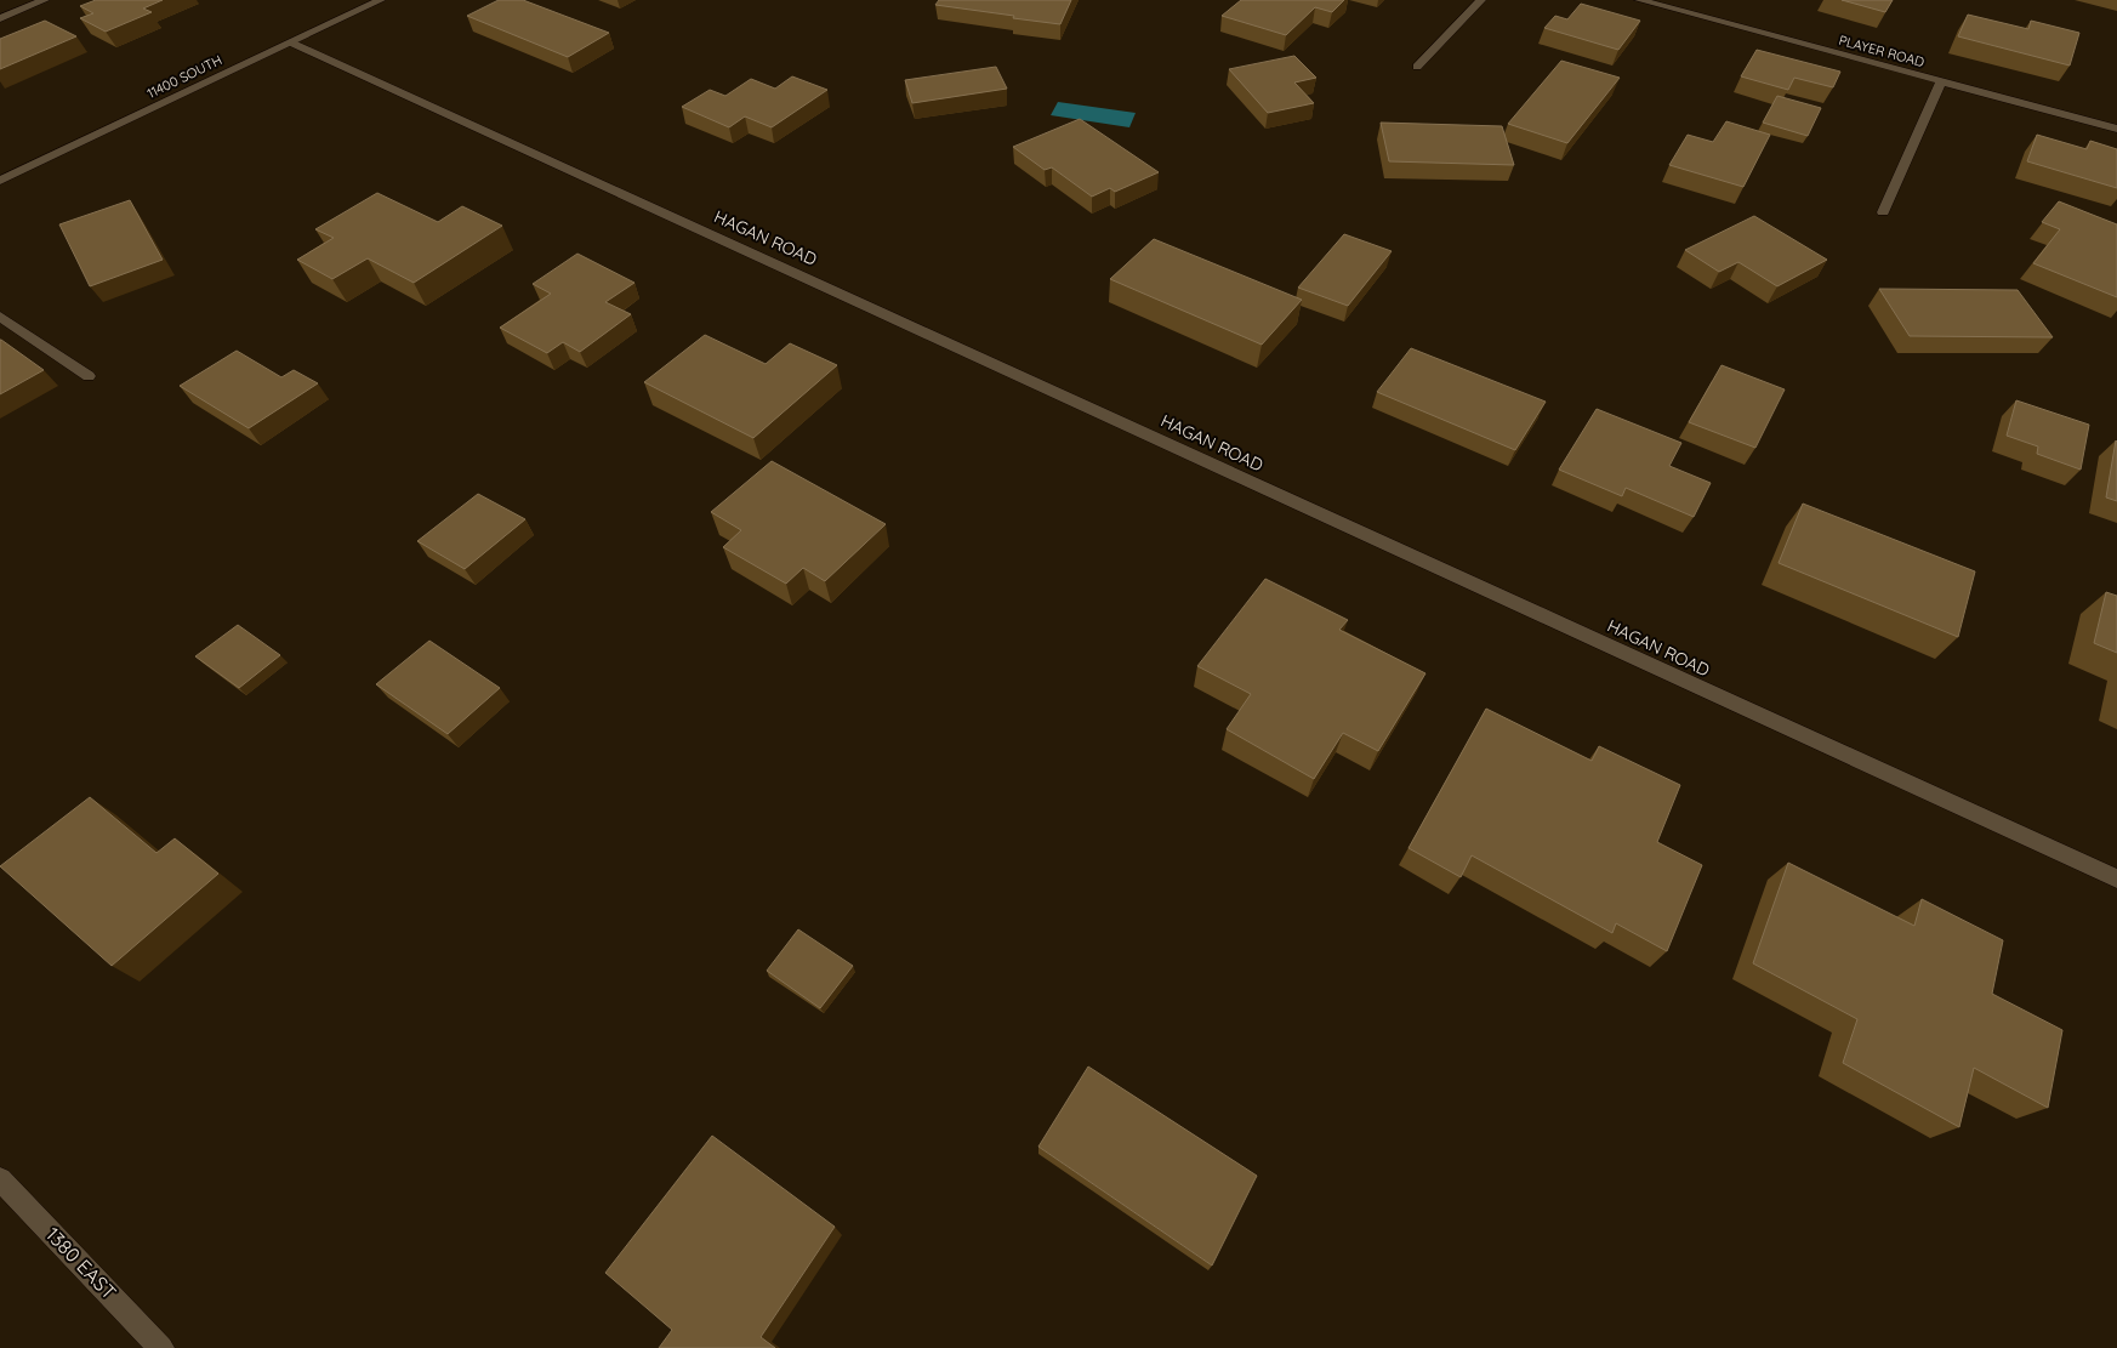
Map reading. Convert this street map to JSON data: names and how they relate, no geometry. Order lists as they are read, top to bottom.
{
  "streets": {
    "street": [
      "PLAYER ROAD",
      "11400 SOUTH",
      "HAGAN ROAD",
      "1380 EAST"
    ]
  },
  "crossings": [
    ["11400 SOUTH", "HAGAN ROAD"]
  ]
}
